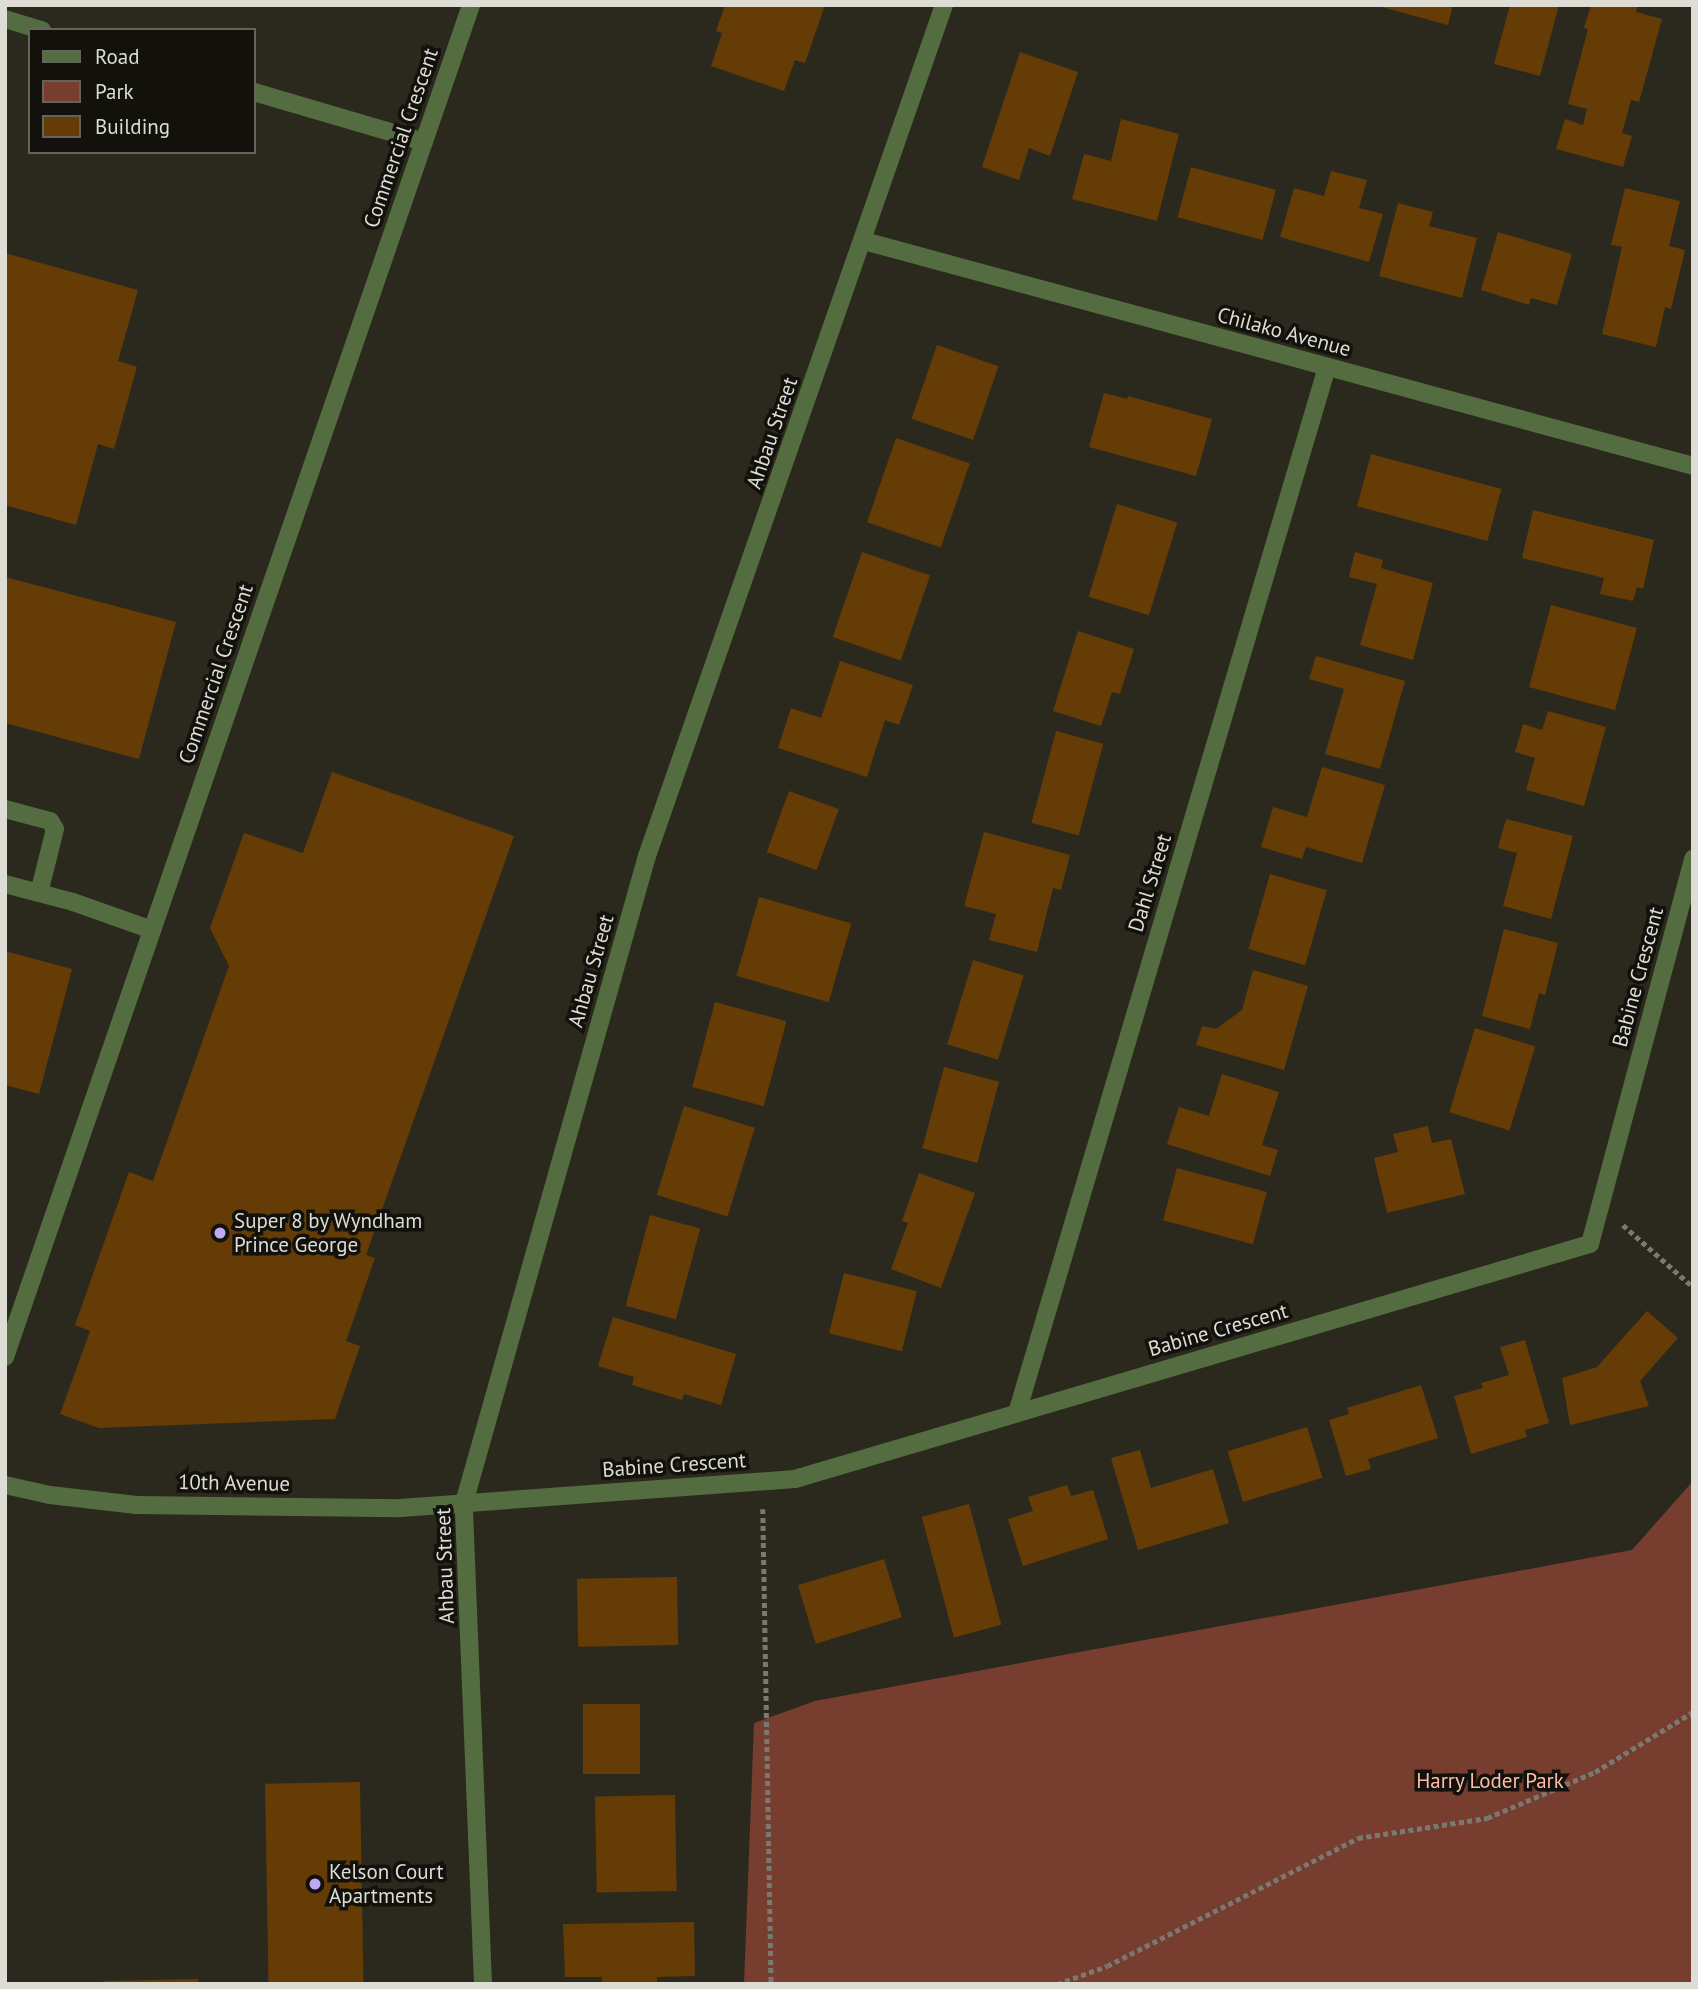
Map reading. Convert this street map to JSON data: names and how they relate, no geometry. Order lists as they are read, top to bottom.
{
  "streets": {
    "street": [
      "Commercial Crescent",
      "Chilako Avenue",
      "Ahbau Street",
      "Dahl Street",
      "Babine Crescent",
      "10th Avenue"
    ]
  },
  "crossings": [
    ["Chilako Avenue", "Ahbau Street"],
    ["Chilako Avenue", "Dahl Street"],
    ["Ahbau Street", "Babine Crescent"],
    ["Ahbau Street", "10th Avenue"],
    ["Dahl Street", "Babine Crescent"],
    ["Babine Crescent", "10th Avenue"]
  ],
  "parks": ["Harry Loder Park"],
  "places": ["Super 8 by Wyndham Prince George", "Kelson Court Apartments"],
  "legend": ["Road", "Park", "Building"]
}
